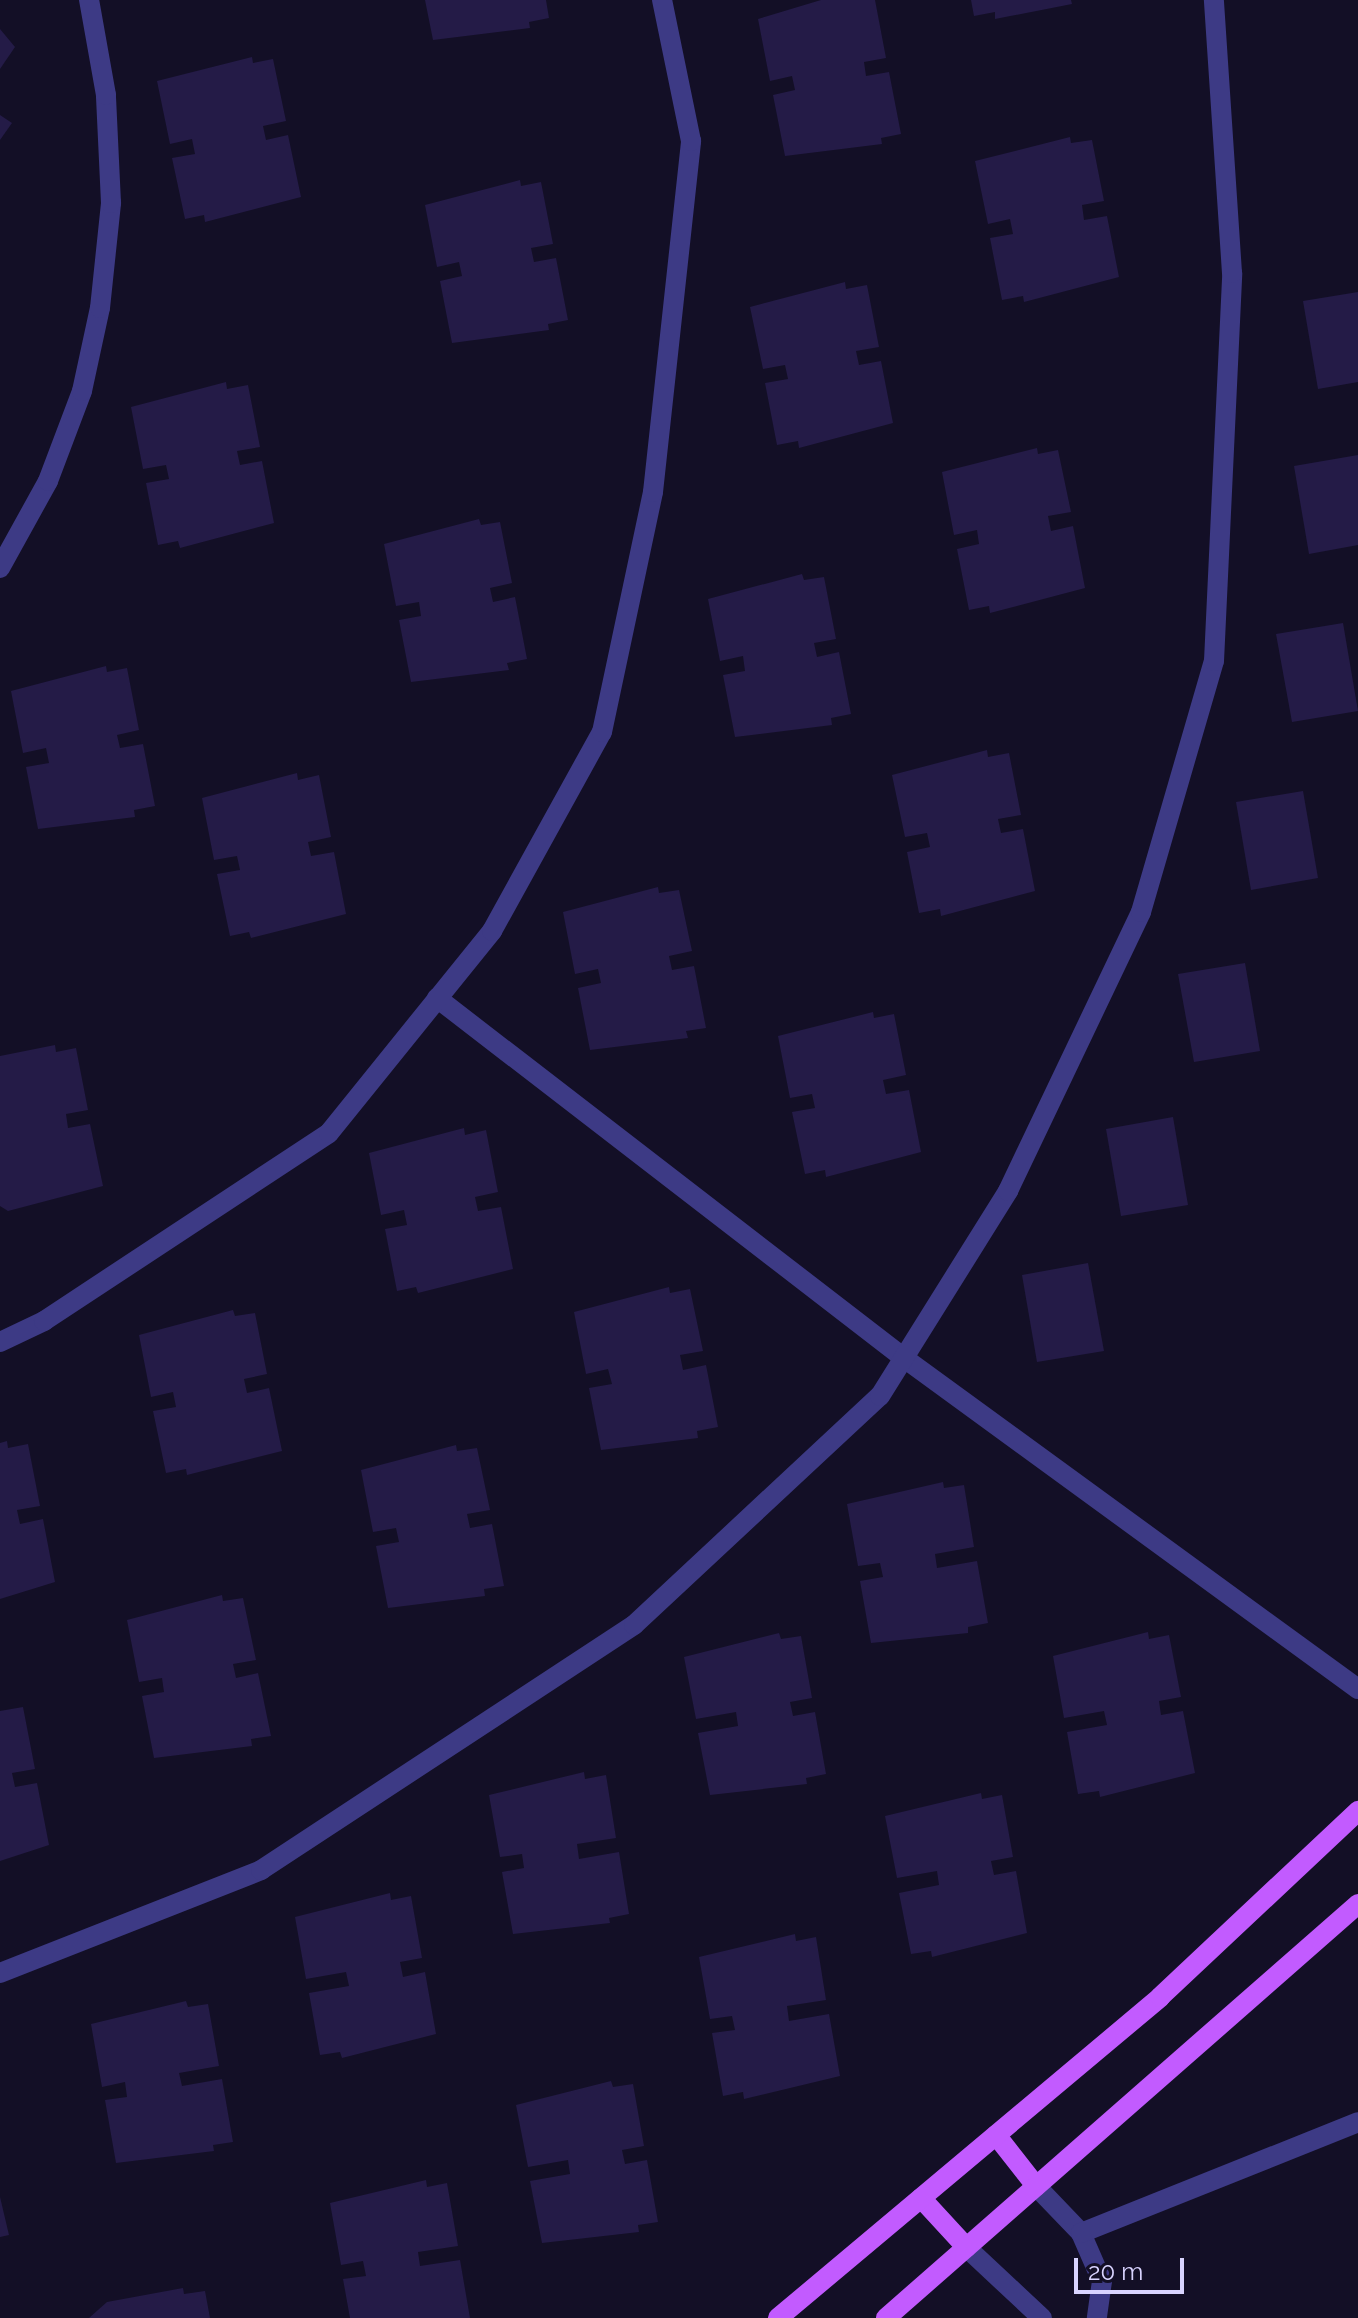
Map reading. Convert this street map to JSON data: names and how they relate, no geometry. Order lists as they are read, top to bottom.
{
  "scale_bar": "20 m"
}
